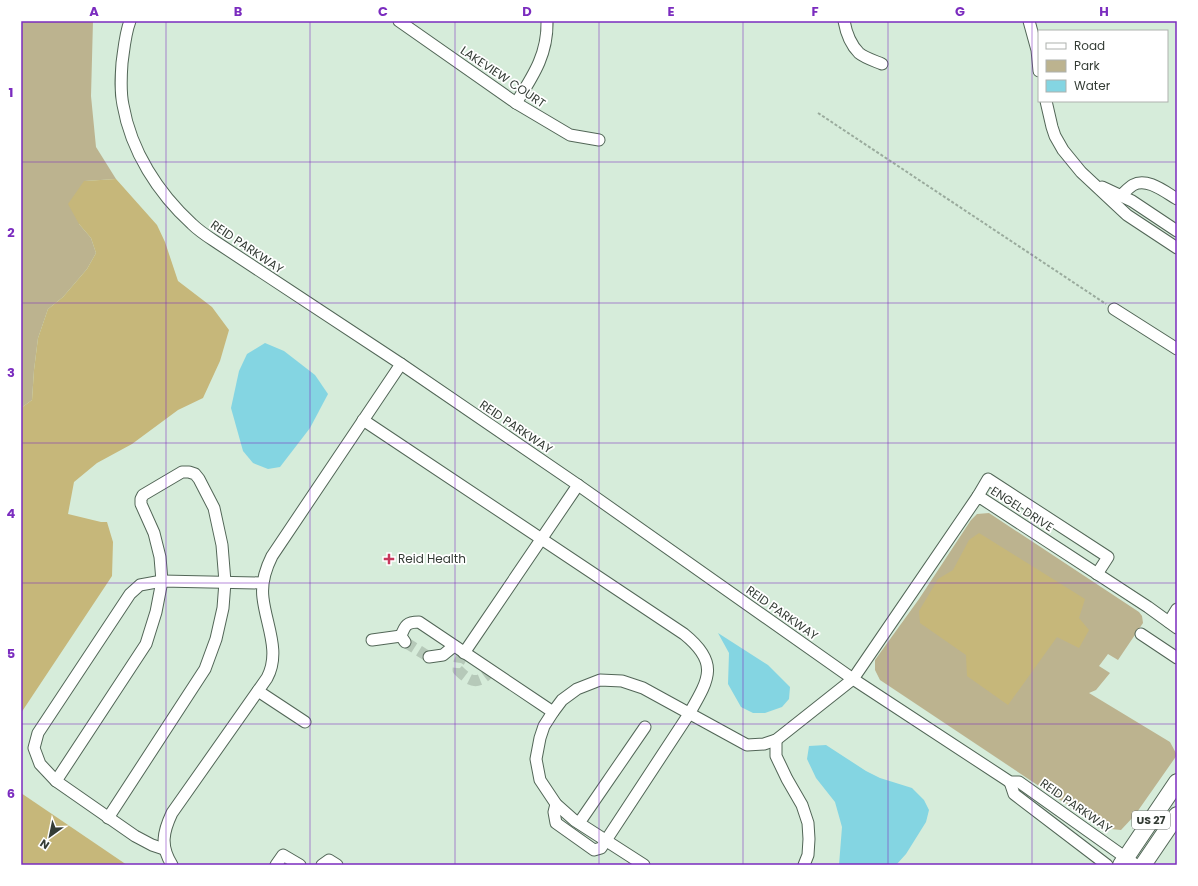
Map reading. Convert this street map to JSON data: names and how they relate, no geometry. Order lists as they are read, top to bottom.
{
  "streets": {
    "highway": ["US 27"],
    "street": ["LAKEVIEW COURT", "REID PARKWAY", "ENGEL DRIVE"]
  },
  "crossings": [
    ["REID PARKWAY", "ENGEL DRIVE"],
    ["REID PARKWAY", "US 27"]
  ],
  "places": {
    "health": ["Reid Health"]
  },
  "legend": ["Road", "Park", "Water"],
  "north": "bottom left",
  "grid": {
    "columns": [
      "A",
      "B",
      "C",
      "D",
      "E",
      "F",
      "G",
      "H"
    ],
    "rows": [
      "1",
      "2",
      "3",
      "4",
      "5",
      "6"
    ]
  }
}
